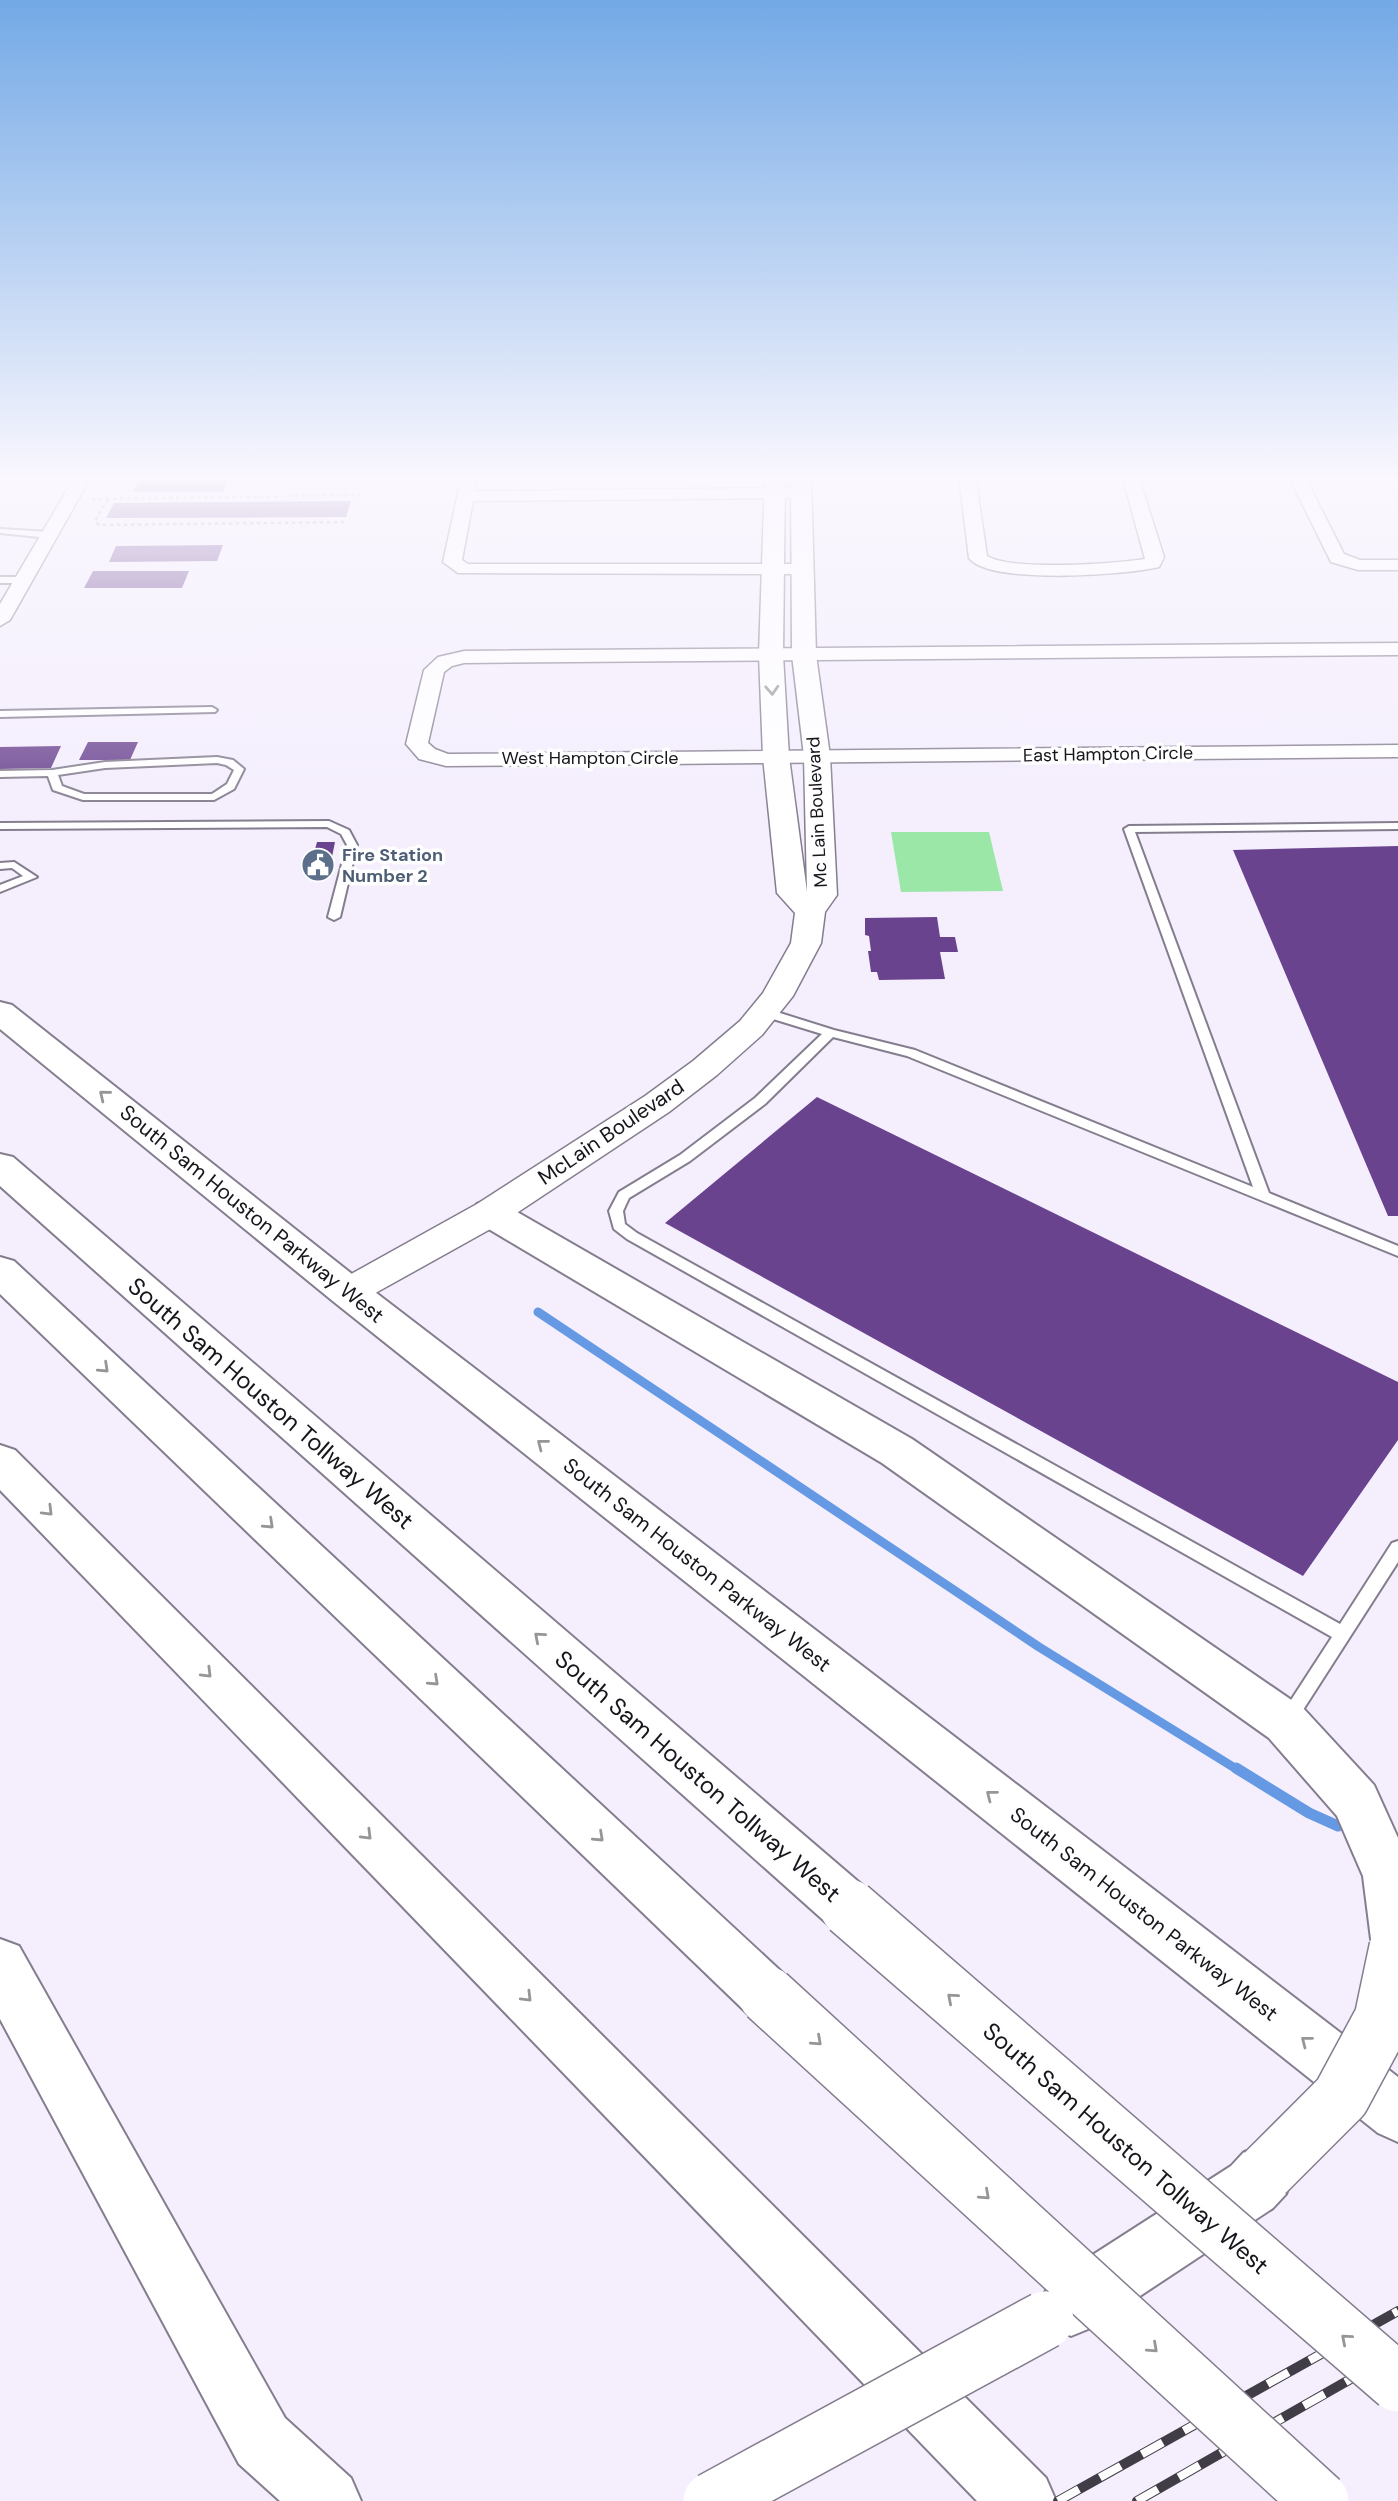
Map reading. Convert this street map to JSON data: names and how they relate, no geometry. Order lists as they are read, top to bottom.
{
  "streets": {
    "main road": ["South Sam Houston Parkway West", "South Sam Houston Tollway West"],
    "street": [
      "East Hampton Circle",
      "West Hampton Circle",
      "Mc Lain Boulevard",
      "McLain Boulevard"
    ]
  },
  "crossings": [
    ["East Hampton Circle", "West Hampton Circle"],
    ["East Hampton Circle", "Mc Lain Boulevard"],
    ["West Hampton Circle", "Mc Lain Boulevard"],
    ["Mc Lain Boulevard", "McLain Boulevard"],
    ["McLain Boulevard", "South Sam Houston Parkway West"]
  ],
  "places": {
    "public building": ["Fire Station Number 2"]
  }
}
